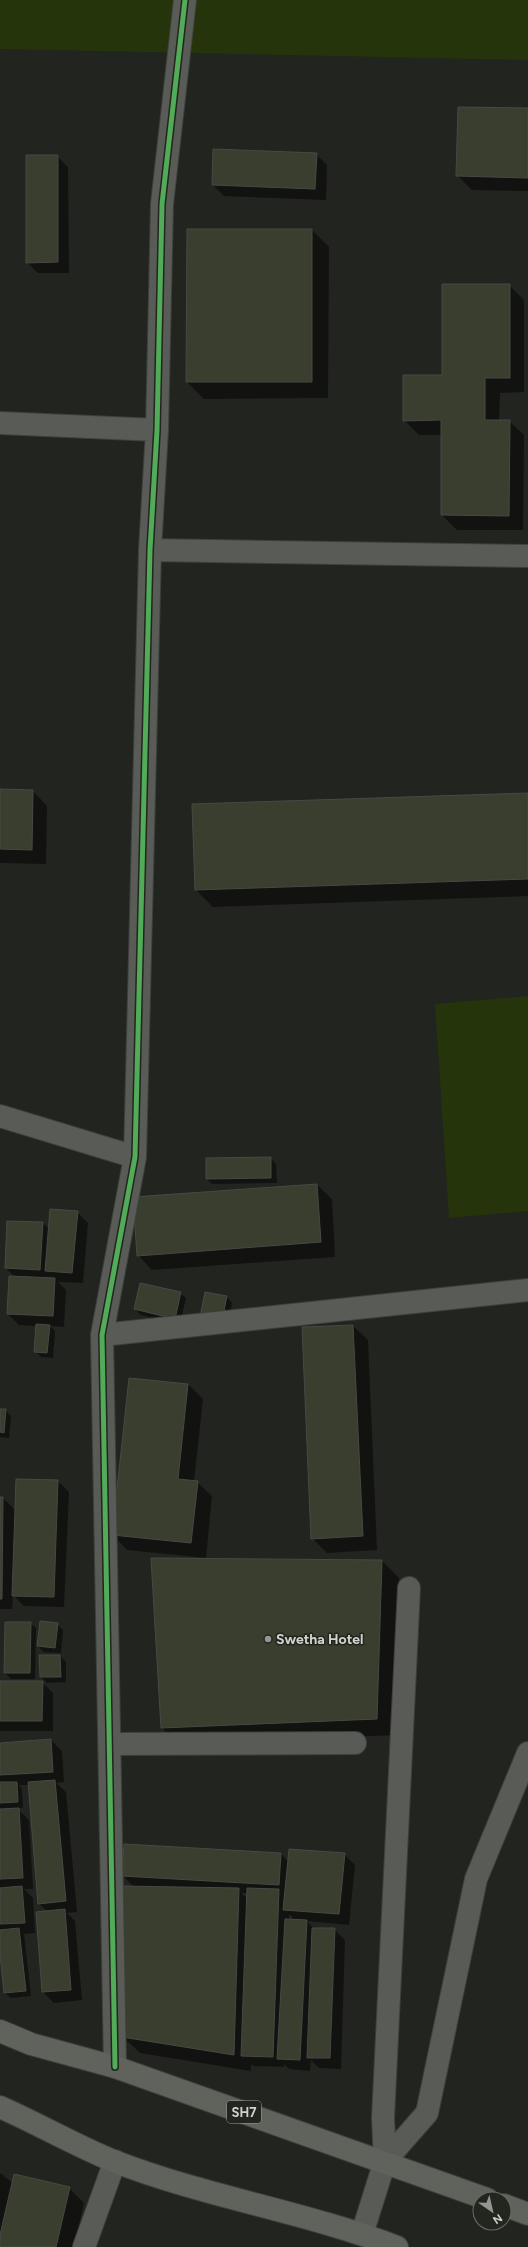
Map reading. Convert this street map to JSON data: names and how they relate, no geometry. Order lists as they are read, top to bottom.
{
  "streets": {
    "main road": ["SH7"]
  },
  "places": ["Swetha Hotel"],
  "north": "bottom right"
}
